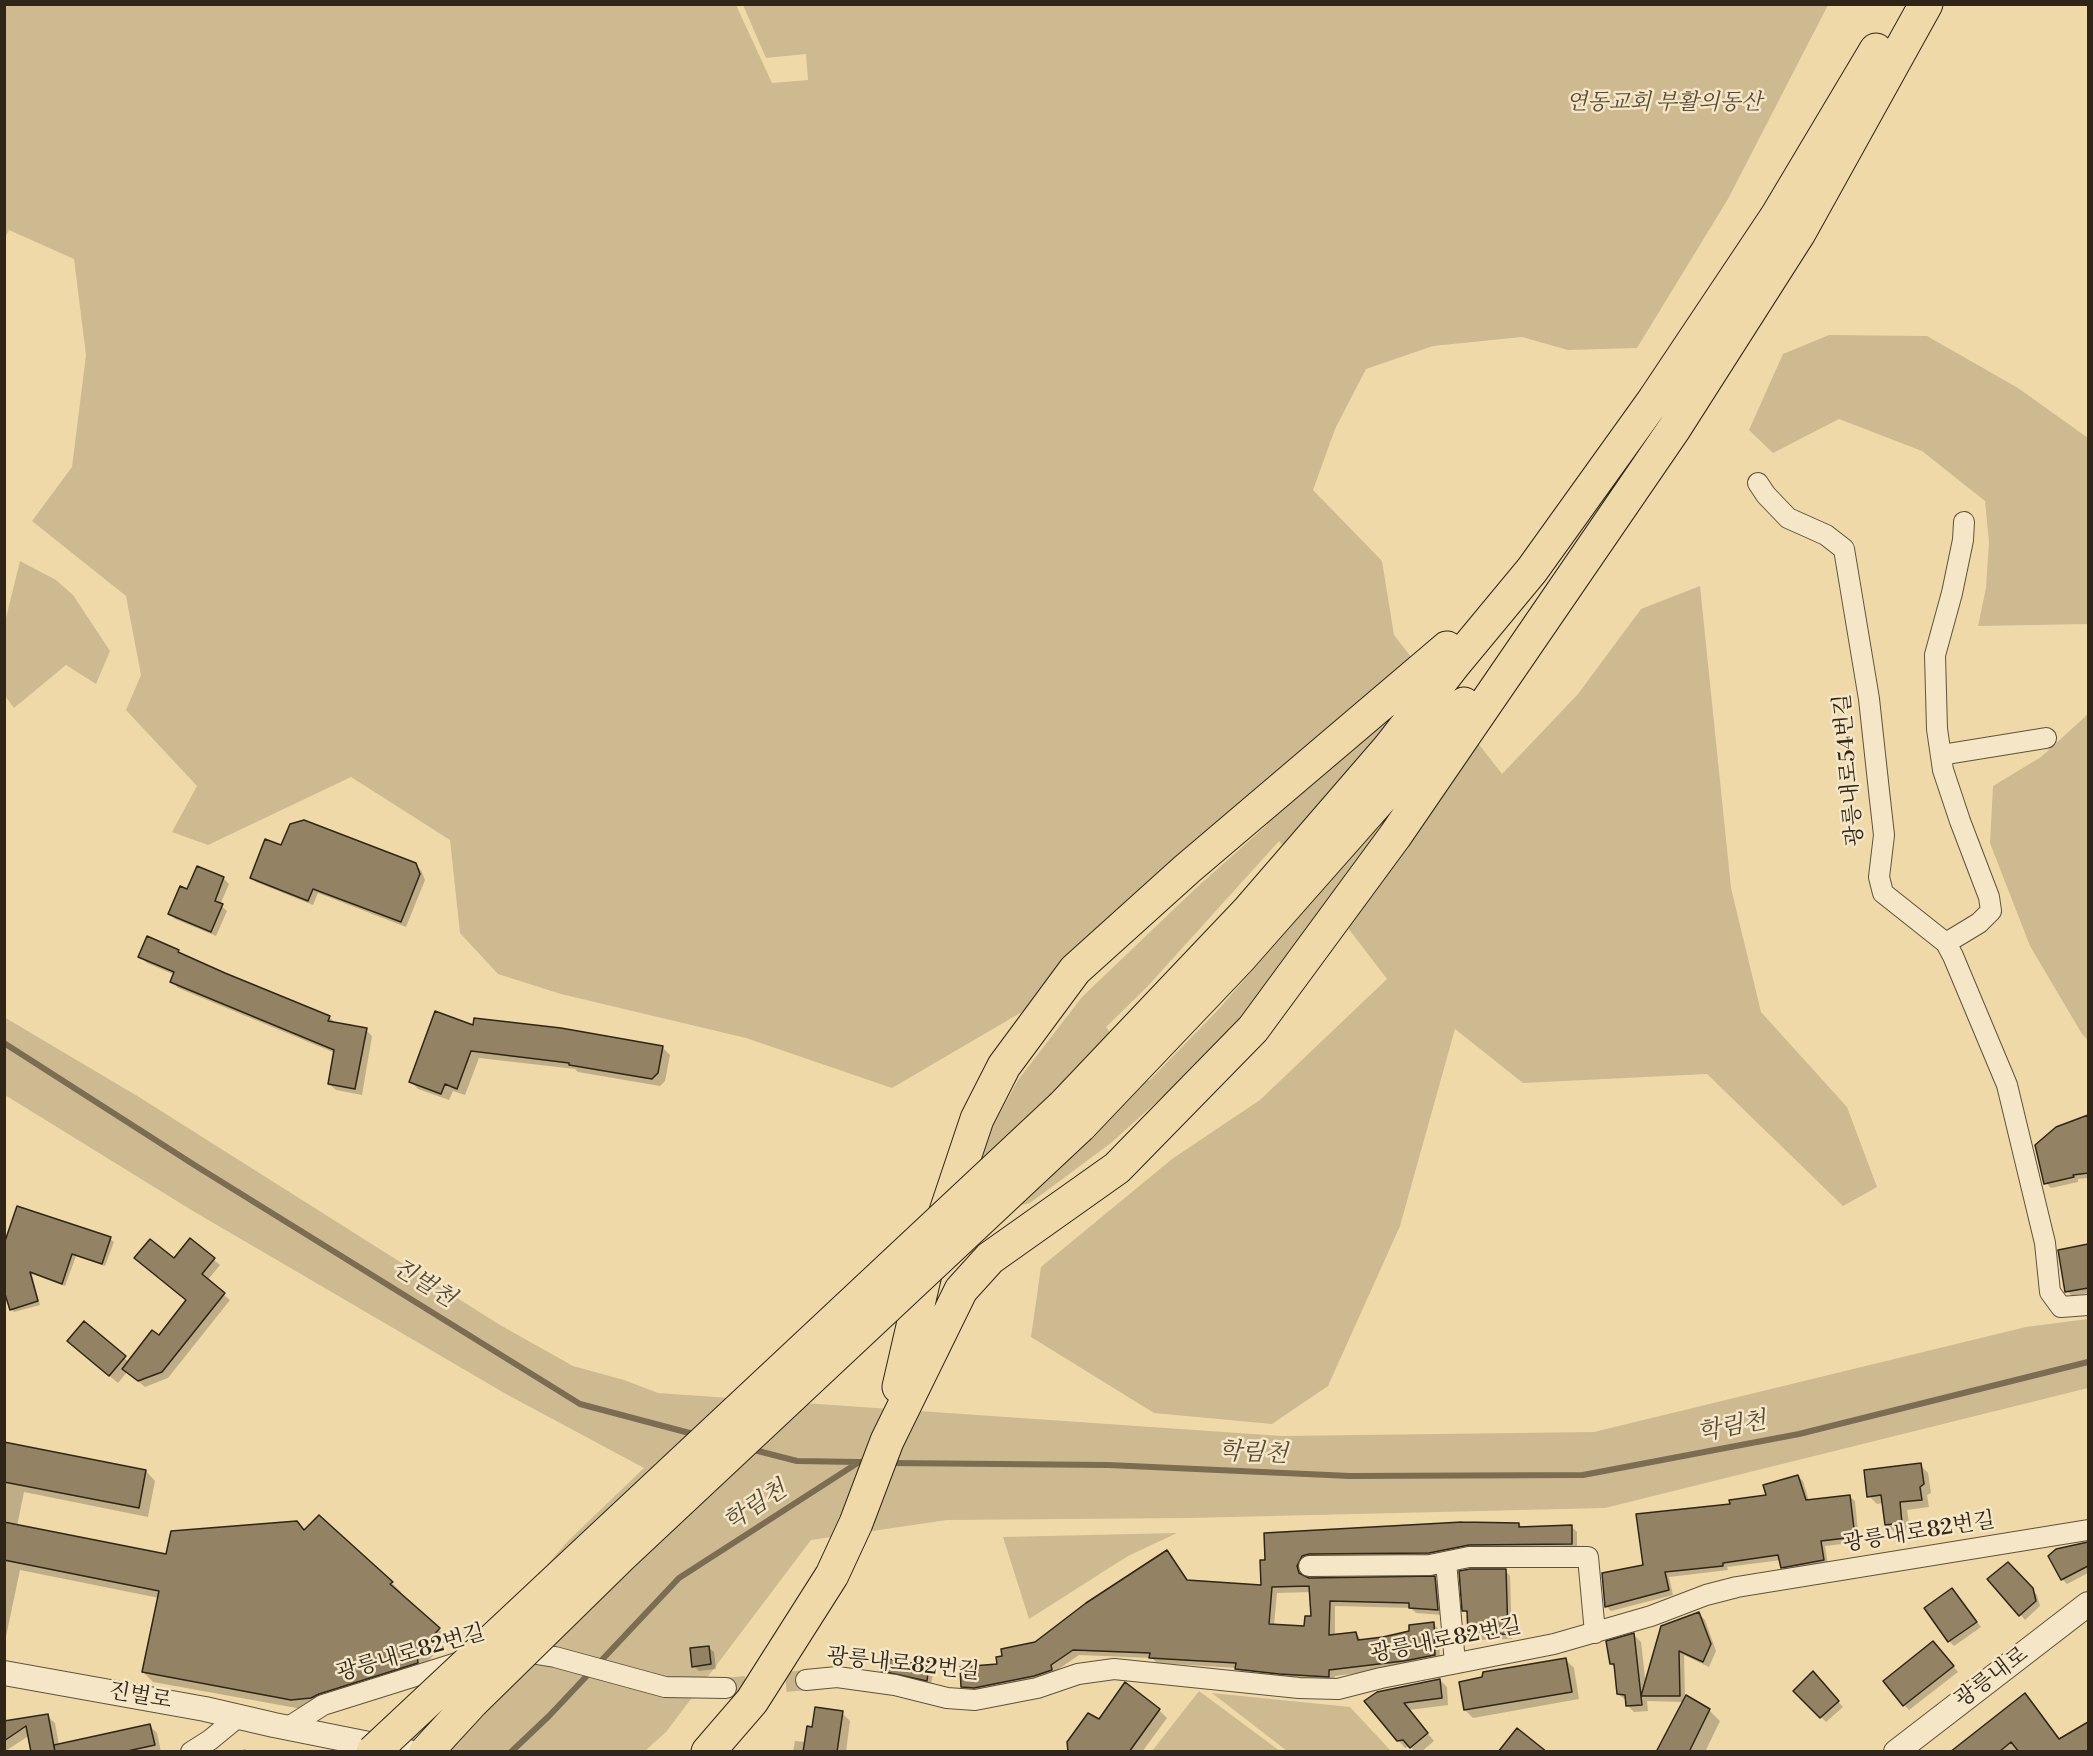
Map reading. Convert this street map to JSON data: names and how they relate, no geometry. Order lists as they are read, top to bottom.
{
  "streets": {
    "street": [
      "광릉내로54번길",
      "광릉내로82번길",
      "광릉내로",
      "진벌로"
    ]
  },
  "crossings": [
    ["광릉내로82번길", "진벌로"]
  ],
  "water": ["진벌천", "학림천"],
  "parks": ["연동교회 부활의동산"]
}
